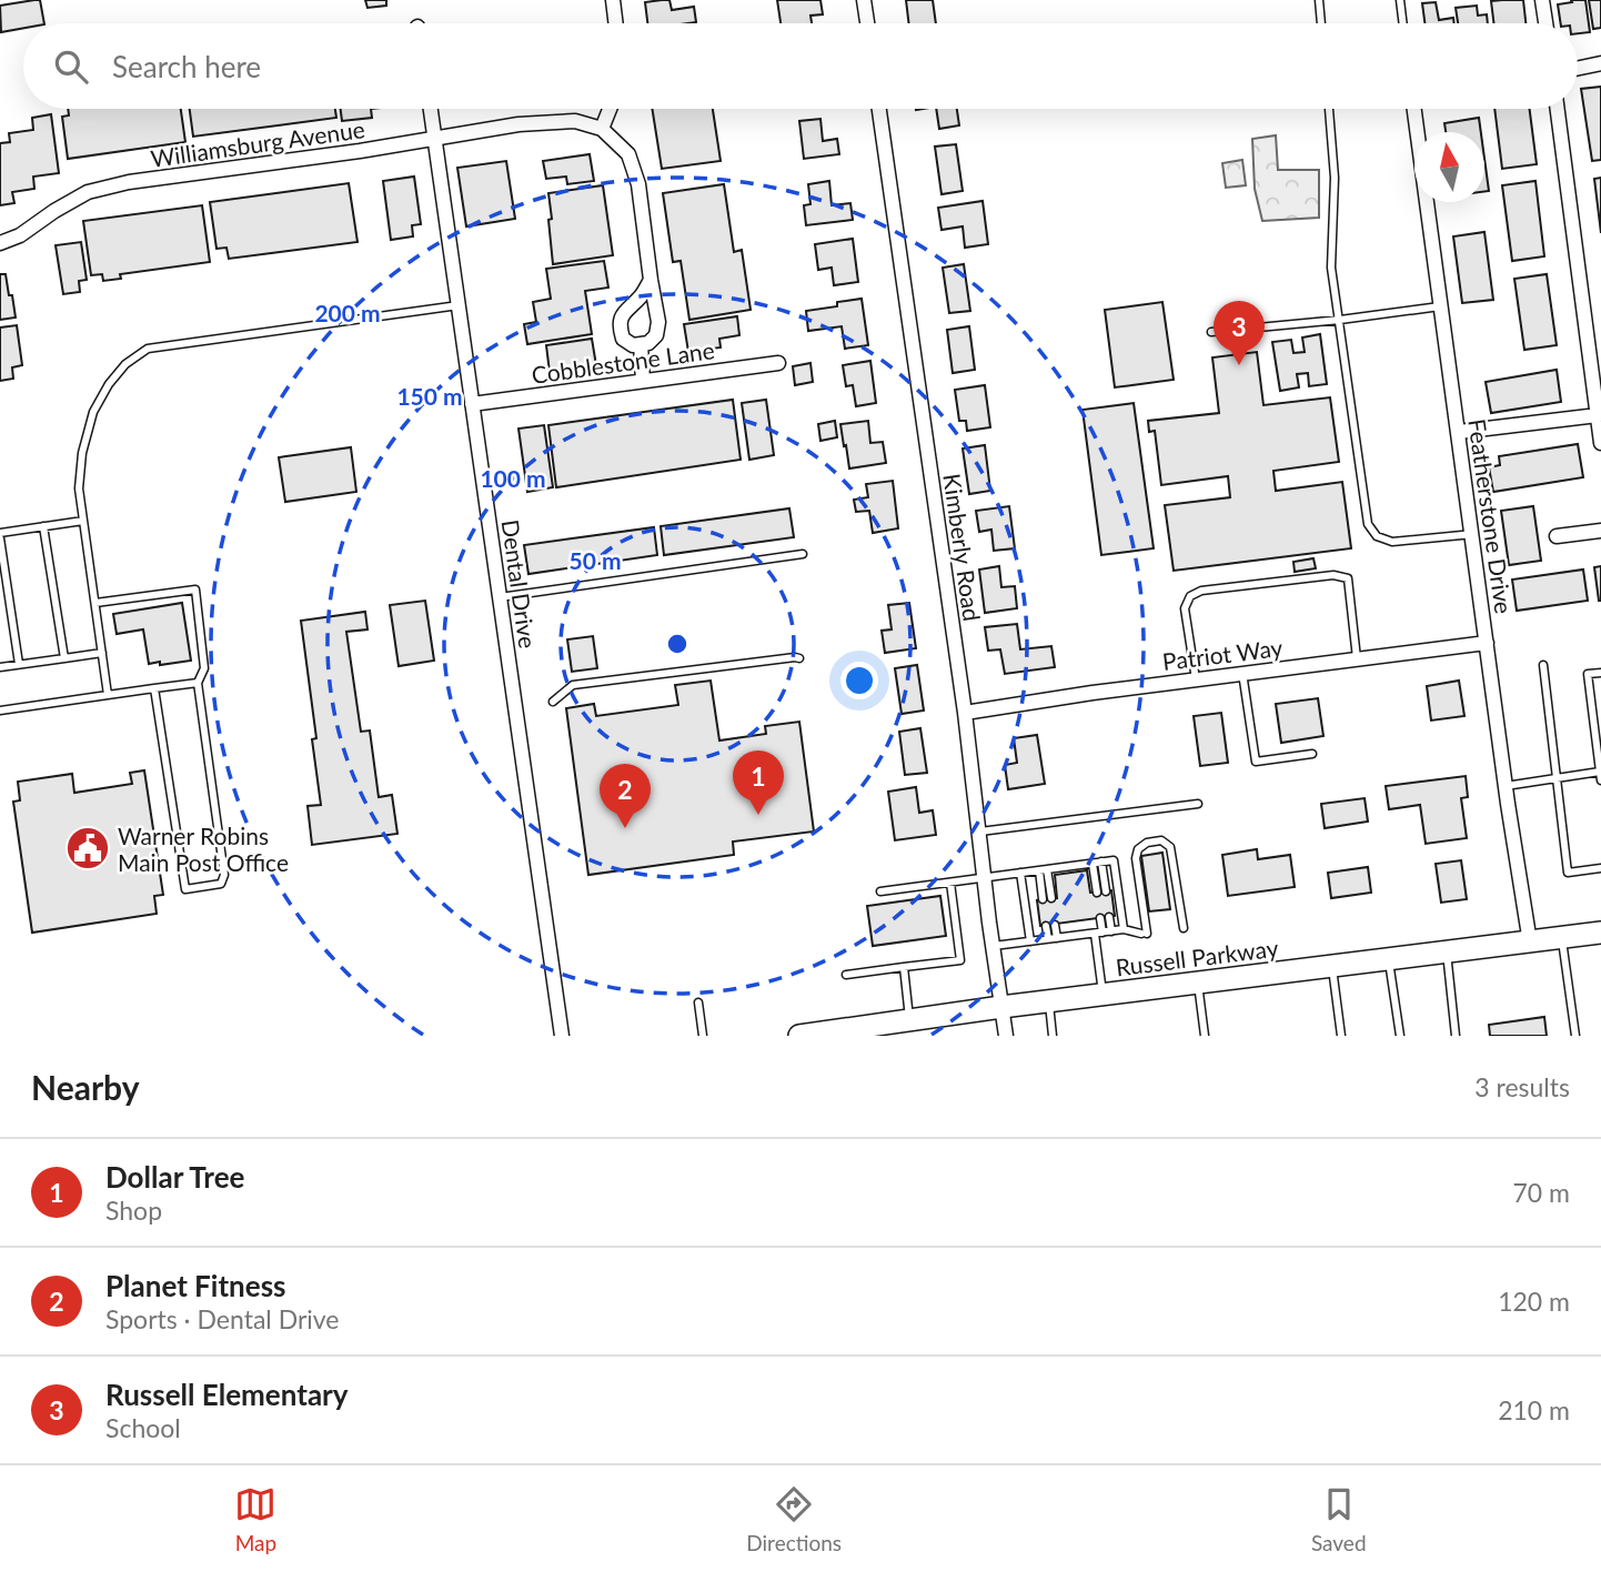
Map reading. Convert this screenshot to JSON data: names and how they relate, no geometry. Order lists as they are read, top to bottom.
{
  "streets": {
    "main road": ["Russell Parkway"],
    "street": [
      "Williamsburg Avenue",
      "Cobblestone Lane",
      "Featherstone Drive",
      "Kimberly Road",
      "Dental Drive",
      "Patriot Way"
    ]
  },
  "crossings": [
    ["Williamsburg Avenue", "Dental Drive"],
    ["Cobblestone Lane", "Dental Drive"],
    ["Featherstone Drive", "Patriot Way"],
    ["Featherstone Drive", "Russell Parkway"],
    ["Kimberly Road", "Patriot Way"],
    ["Kimberly Road", "Russell Parkway"]
  ],
  "places": {
    "public building": ["Warner Robins Main Post Office"]
  },
  "north": "top",
  "page": {
    "search": "Search here",
    "pins": ["3", "1", "2"],
    "heading": ["Nearby", "3 results"],
    "list": [
      {
        "mark": "1",
        "name": "Dollar Tree",
        "note": "Shop",
        "value": "70 m"
      },
      {
        "mark": "2",
        "name": "Planet Fitness",
        "note": "Sports · Dental Drive",
        "value": "120 m"
      },
      {
        "mark": "3",
        "name": "Russell Elementary",
        "note": "School",
        "value": "210 m"
      }
    ],
    "nav": ["Map", "Directions", "Saved"]
  },
  "rings": [
    "200 m",
    "150 m",
    "100 m",
    "50 m"
  ]
}
